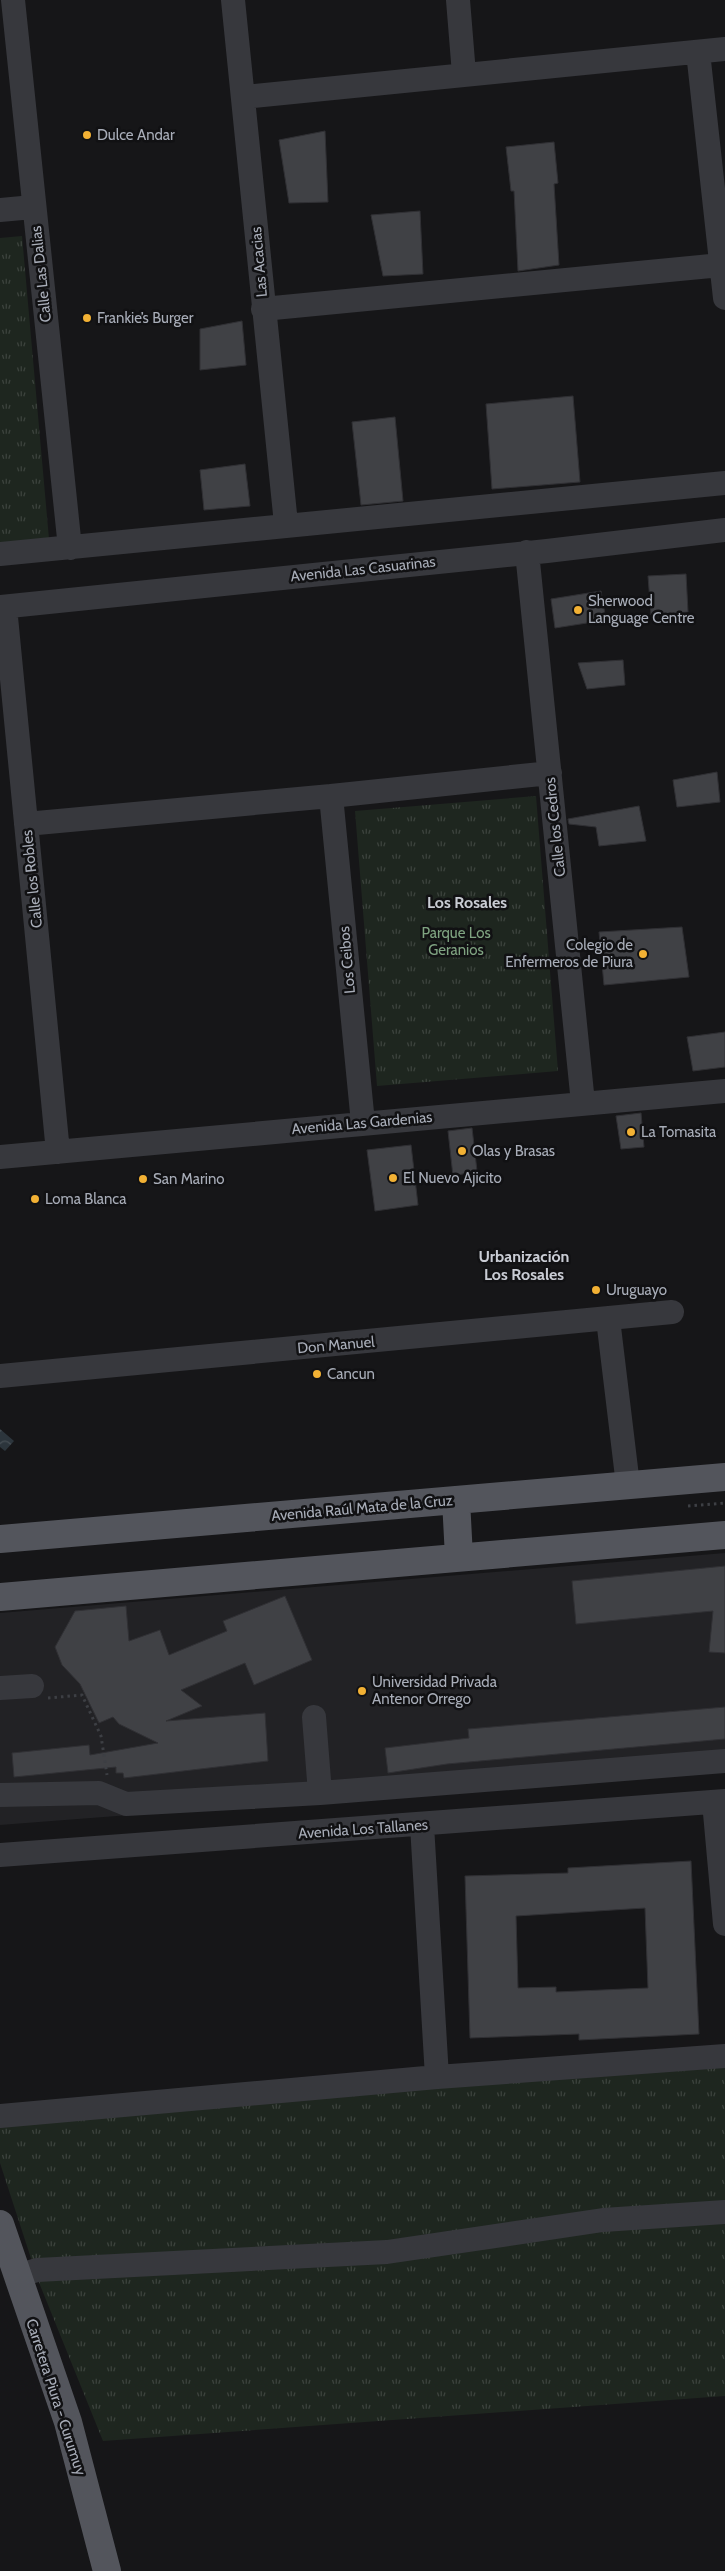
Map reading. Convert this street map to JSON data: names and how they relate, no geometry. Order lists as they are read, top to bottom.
{
  "streets": {
    "main road": ["Avenida Raúl Mata de la Cruz", "Carretera Piura - Curumuy"],
    "street": [
      "Las Acacias",
      "Calle Las Dalias",
      "Avenida Las Casuarinas",
      "Calle los Cedros",
      "Calle los Robles",
      "Los Ceibos",
      "Avenida Las Gardenias",
      "Don Manuel",
      "Avenida Los Tallanes"
    ]
  },
  "crossings": [
    ["Avenida Las Casuarinas", "Calle los Cedros"],
    ["Avenida Las Casuarinas", "Calle los Robles"],
    ["Calle los Cedros", "Avenida Las Gardenias"],
    ["Calle los Robles", "Avenida Las Gardenias"],
    ["Los Ceibos", "Avenida Las Gardenias"]
  ],
  "districts": ["Los Rosales", "Urbanización Los Rosales"],
  "parks": ["Parque Los Geranios"],
  "places": [
    "Dulce Andar",
    "Frankie’s Burger",
    "Sherwood Language Centre",
    "Colegio de Enfermeros de Piura",
    "La Tomasita",
    "Olas y Brasas",
    "El Nuevo Ajicito",
    "San Marino",
    "Loma Blanca",
    "Uruguayo",
    "Cancun",
    "Universidad Privada Antenor Orrego"
  ]
}
